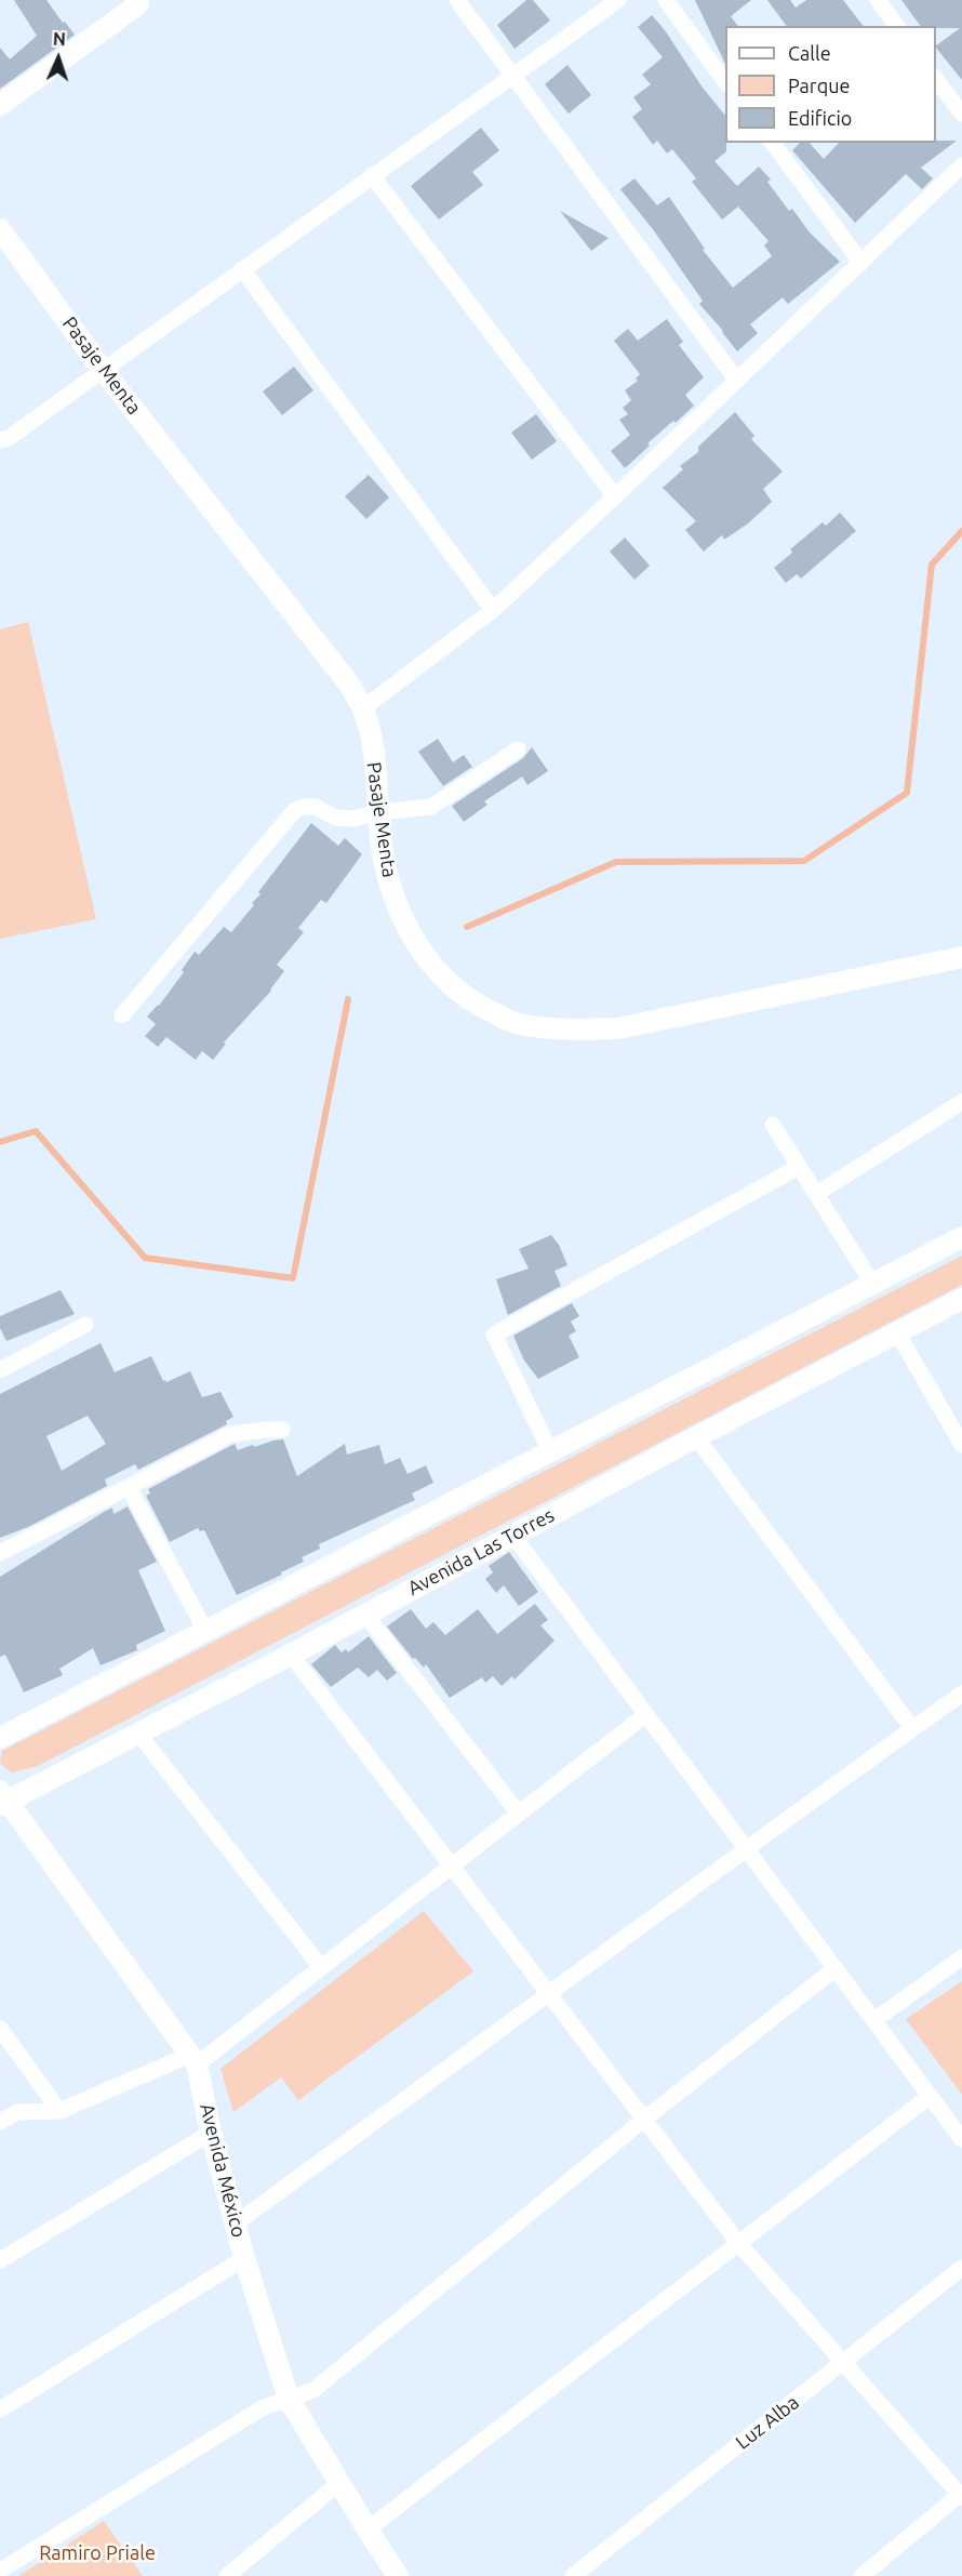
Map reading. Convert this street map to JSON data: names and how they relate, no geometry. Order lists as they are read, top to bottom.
{
  "streets": {
    "street": [
      "Pasaje Menta",
      "Avenida Las Torres",
      "Avenida México",
      "Luz Alba"
    ]
  },
  "crossings": [
    ["Avenida Las Torres", "Avenida México"]
  ],
  "parks": ["Ramiro Priale"],
  "legend": ["Calle", "Parque", "Edificio"],
  "north": "top"
}
